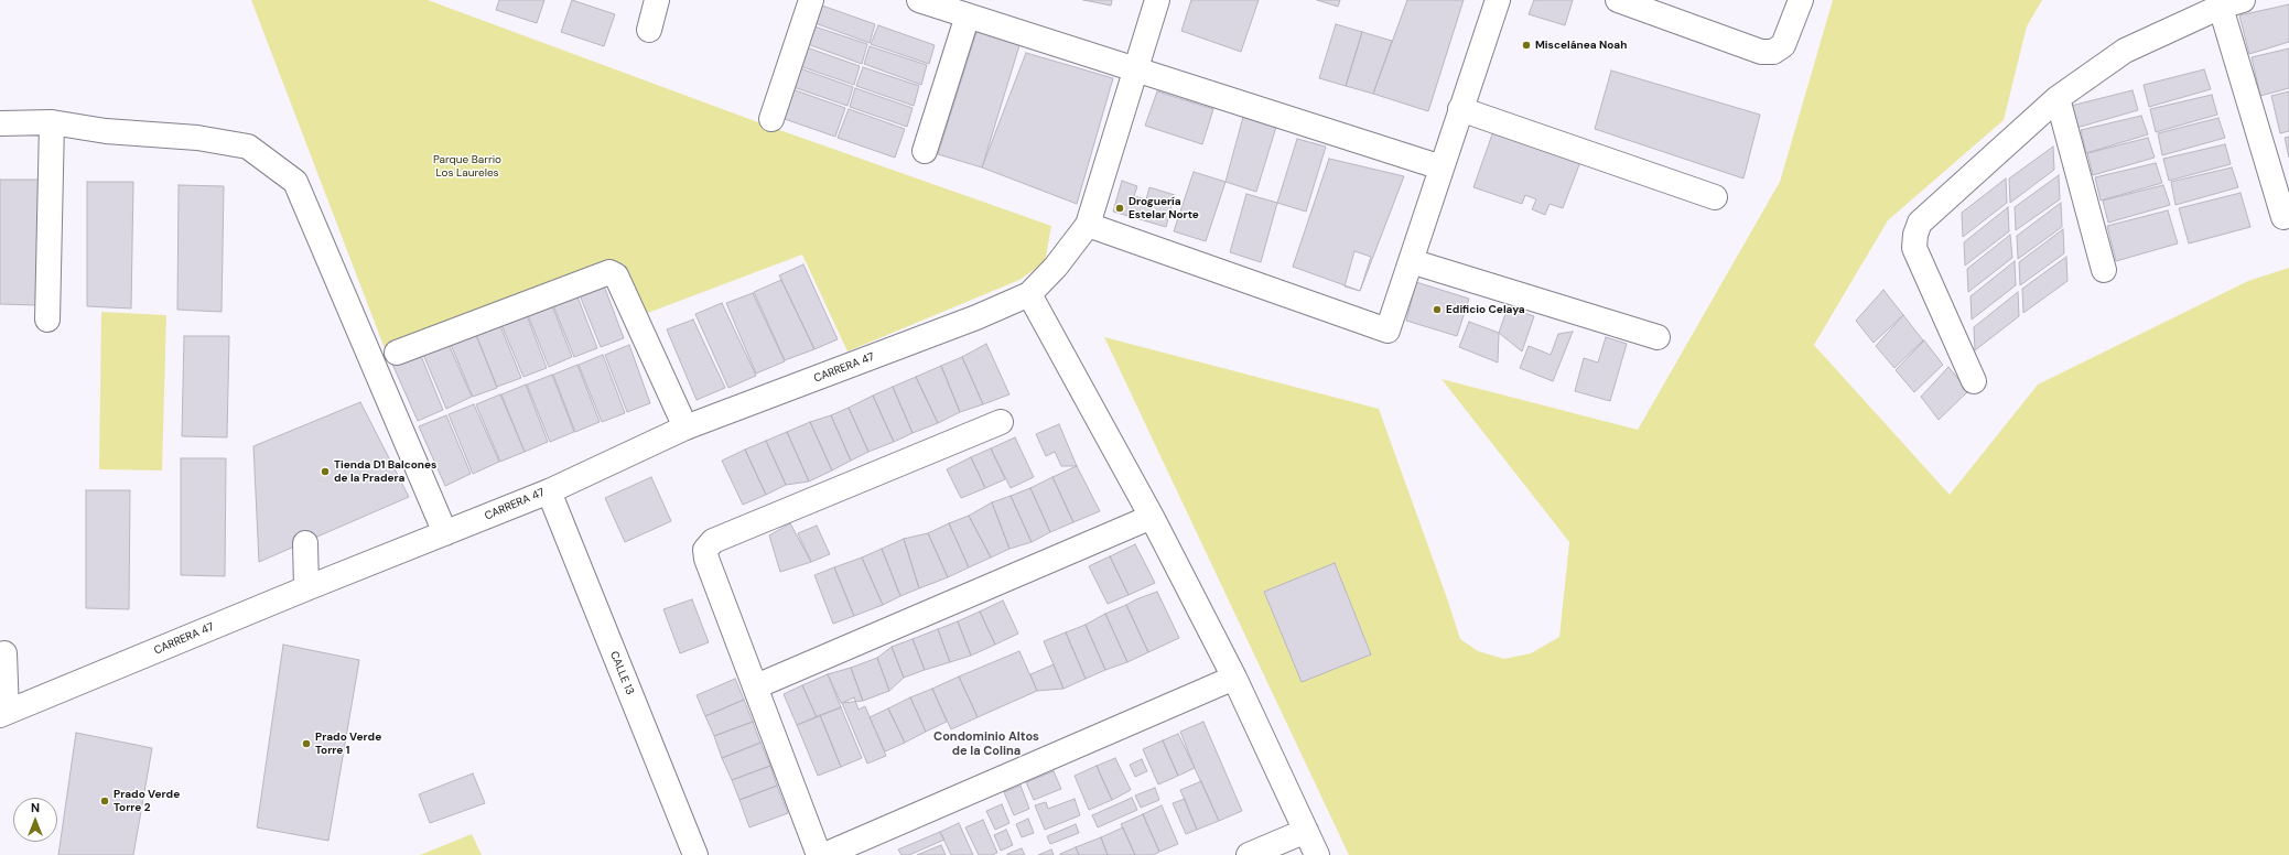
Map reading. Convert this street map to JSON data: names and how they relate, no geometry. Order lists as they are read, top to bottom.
{
  "streets": {
    "street": ["CARRERA 47", "CALLE 13"]
  },
  "crossings": [
    ["CARRERA 47", "CALLE 13"]
  ],
  "districts": ["Condominio Altos de la Colina"],
  "parks": ["Parque Barrio Los Laureles"],
  "places": [
    "Miscelánea Noah",
    "Droguería Estelar Norte",
    "Edificio Celaya",
    "Tienda D1 Balcones de la Pradera",
    "Prado Verde Torre 1",
    "Prado Verde Torre 2"
  ],
  "north": "top"
}
